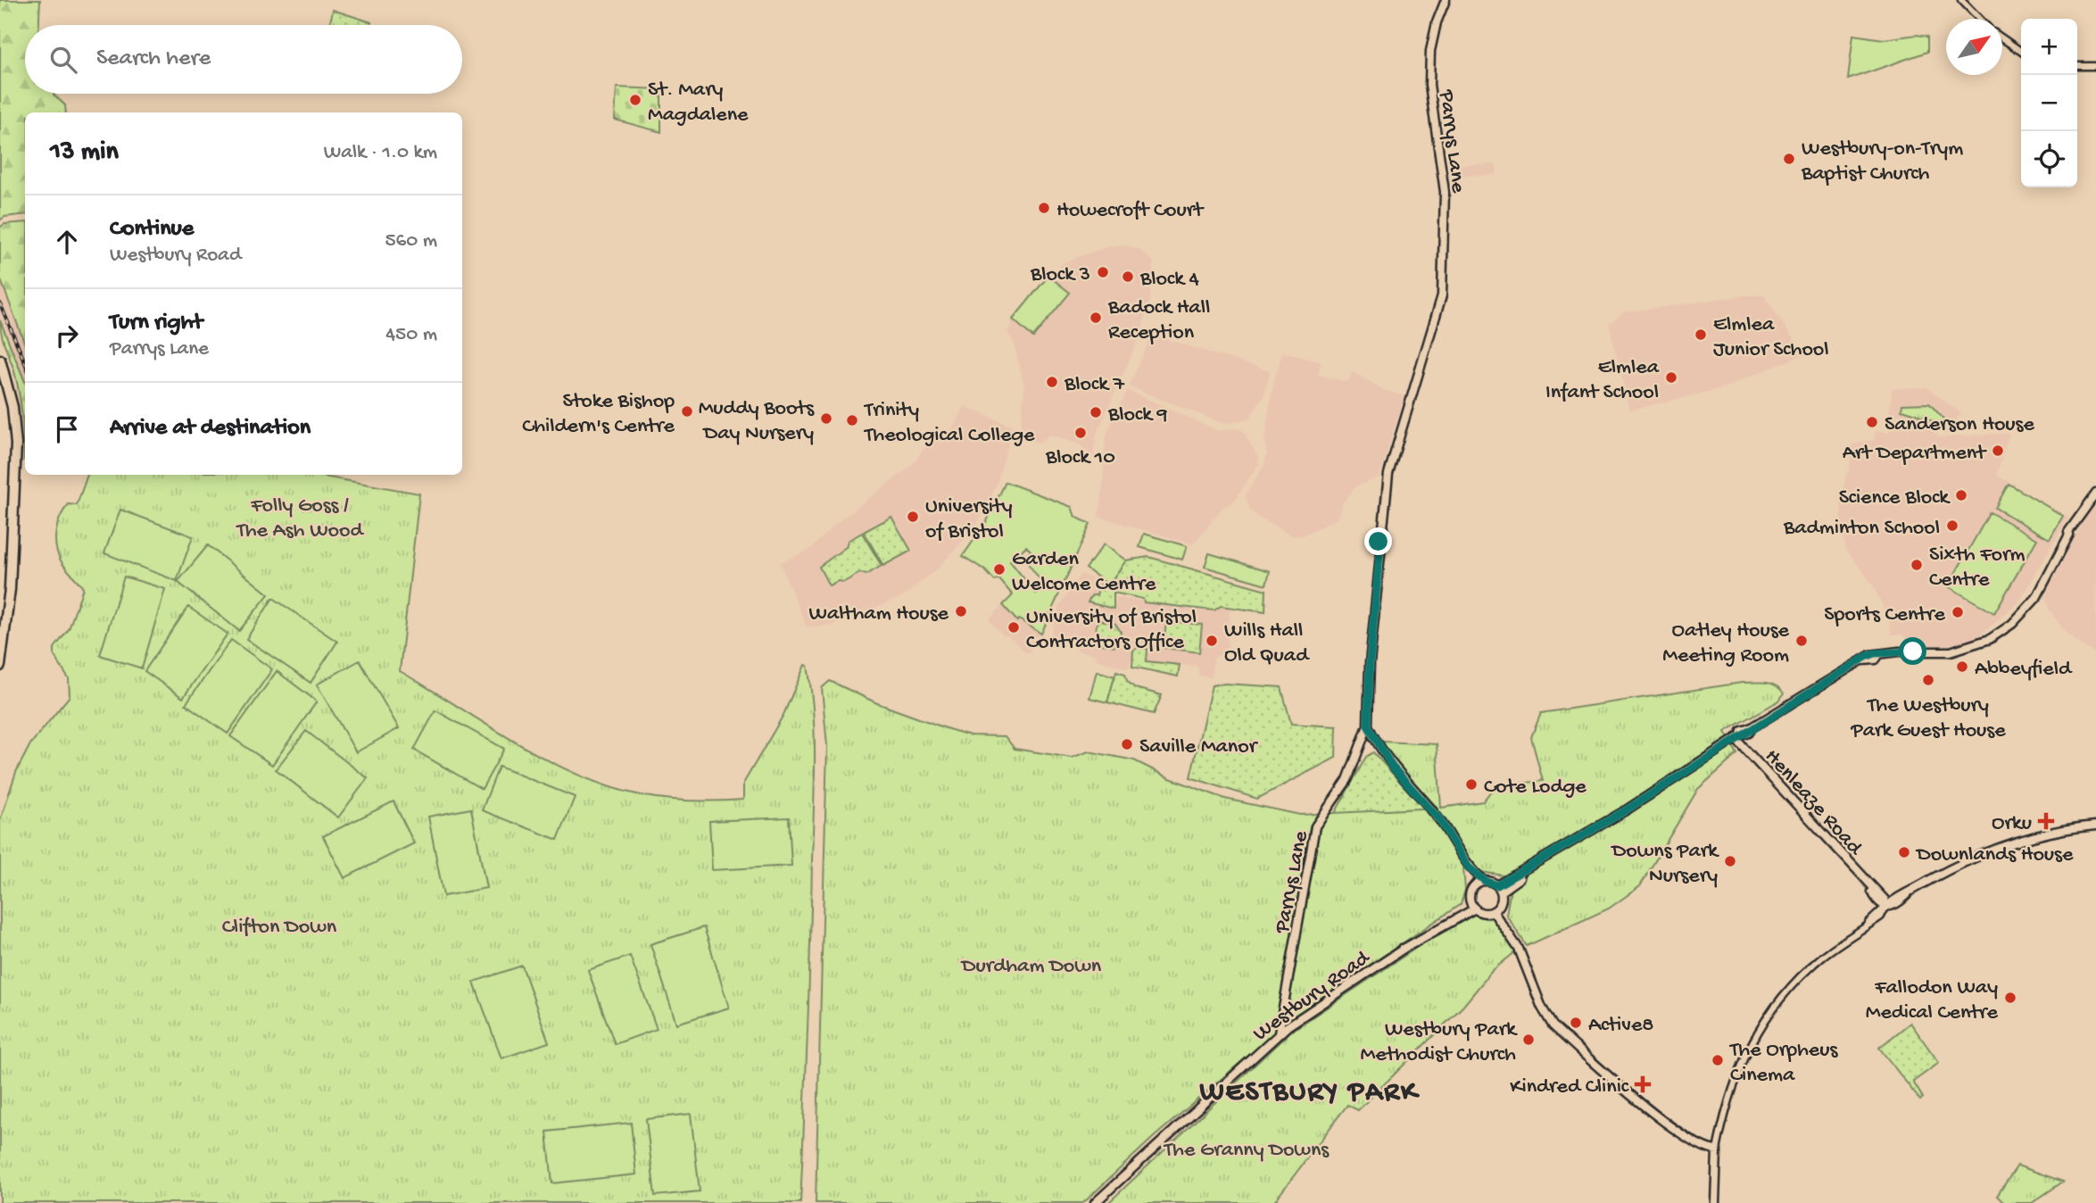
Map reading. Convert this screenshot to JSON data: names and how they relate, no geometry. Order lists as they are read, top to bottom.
{
  "streets": {
    "main road": ["Parrys Lane", "Henleaze Road", "Westbury Road"]
  },
  "crossings": [
    ["Parrys Lane", "Westbury Road"]
  ],
  "districts": ["WESTBURY PARK"],
  "parks": [
    "Folly Goss / The Ash Wood",
    "Clifton Down",
    "Durdham Down",
    "The Granny Downs"
  ],
  "places": {
    "other": [
      "St. Mary Magdalene",
      "Westbury-on-Trym Baptist Church",
      "Howecroft Court",
      "Block 3",
      "Block 4",
      "Badock Hall Reception",
      "Elmlea Junior School",
      "Elmlea Infant School",
      "Block 7",
      "Stoke Bishop Childern's Centre",
      "Block 9",
      "Muddy Boots Day Nursery",
      "Trinity Theological College",
      "Sanderson House",
      "Block 10",
      "Art Department",
      "Science Block",
      "University of Bristol",
      "Badminton School",
      "Sixth Form Centre",
      "Garden Welcome Centre",
      "Waltham House",
      "Sports Centre",
      "University of Bristol Contractors Office",
      "Wills Hall Old Quad",
      "Oatley House Meeting Room",
      "Abbeyfield",
      "The Westbury Park Guest House",
      "Saville Manor",
      "Cote Lodge",
      "Downlands House",
      "Downs Park Nursery",
      "Fallodon Way Medical Centre",
      "Active8",
      "Westbury Park Methodist Church",
      "The Orpheus Cinema"
    ],
    "health": ["Orku", "Kindred Clinic"]
  },
  "north": "top right",
  "page": {
    "map_buttons": ["+", "−"],
    "search": "Search here",
    "heading": ["13 min", "Walk · 1.0 km"],
    "list": [
      ["Continue", "Westbury Road", "560 m"],
      ["Turn right", "Parrys Lane", "450 m"],
      "Arrive at destination"
    ]
  }
}
